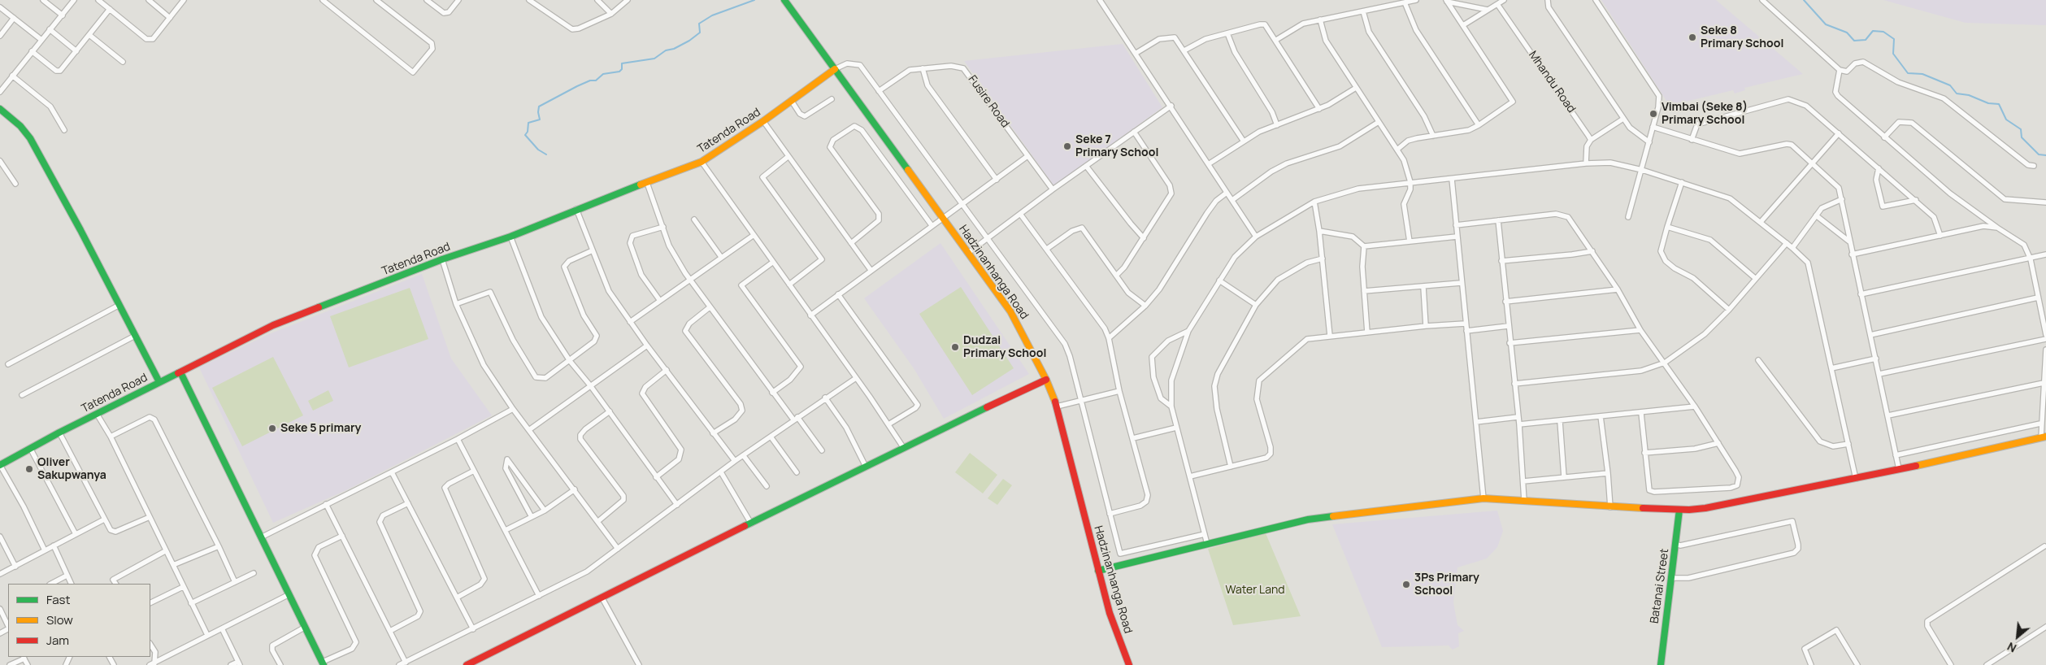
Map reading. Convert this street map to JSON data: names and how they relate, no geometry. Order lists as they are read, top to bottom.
{
  "streets": {
    "street": [
      "Mhandu Road",
      "Fusire Road",
      "Tatenda Road",
      "Hadzinanhanga Road",
      "Batanai Street"
    ]
  },
  "crossings": [
    ["Tatenda Road", "Hadzinanhanga Road"]
  ],
  "parks": ["Water Land"],
  "places": [
    "Seke 8 Primary School",
    "Vimbai (Seke 8) Primary School",
    "Seke 7 Primary School",
    "Dudzai Primary School",
    "Seke 5 primary",
    "Oliver Sakupwanya",
    "3Ps Primary School"
  ],
  "legend": ["Fast", "Slow", "Jam"],
  "north": "bottom left"
}
